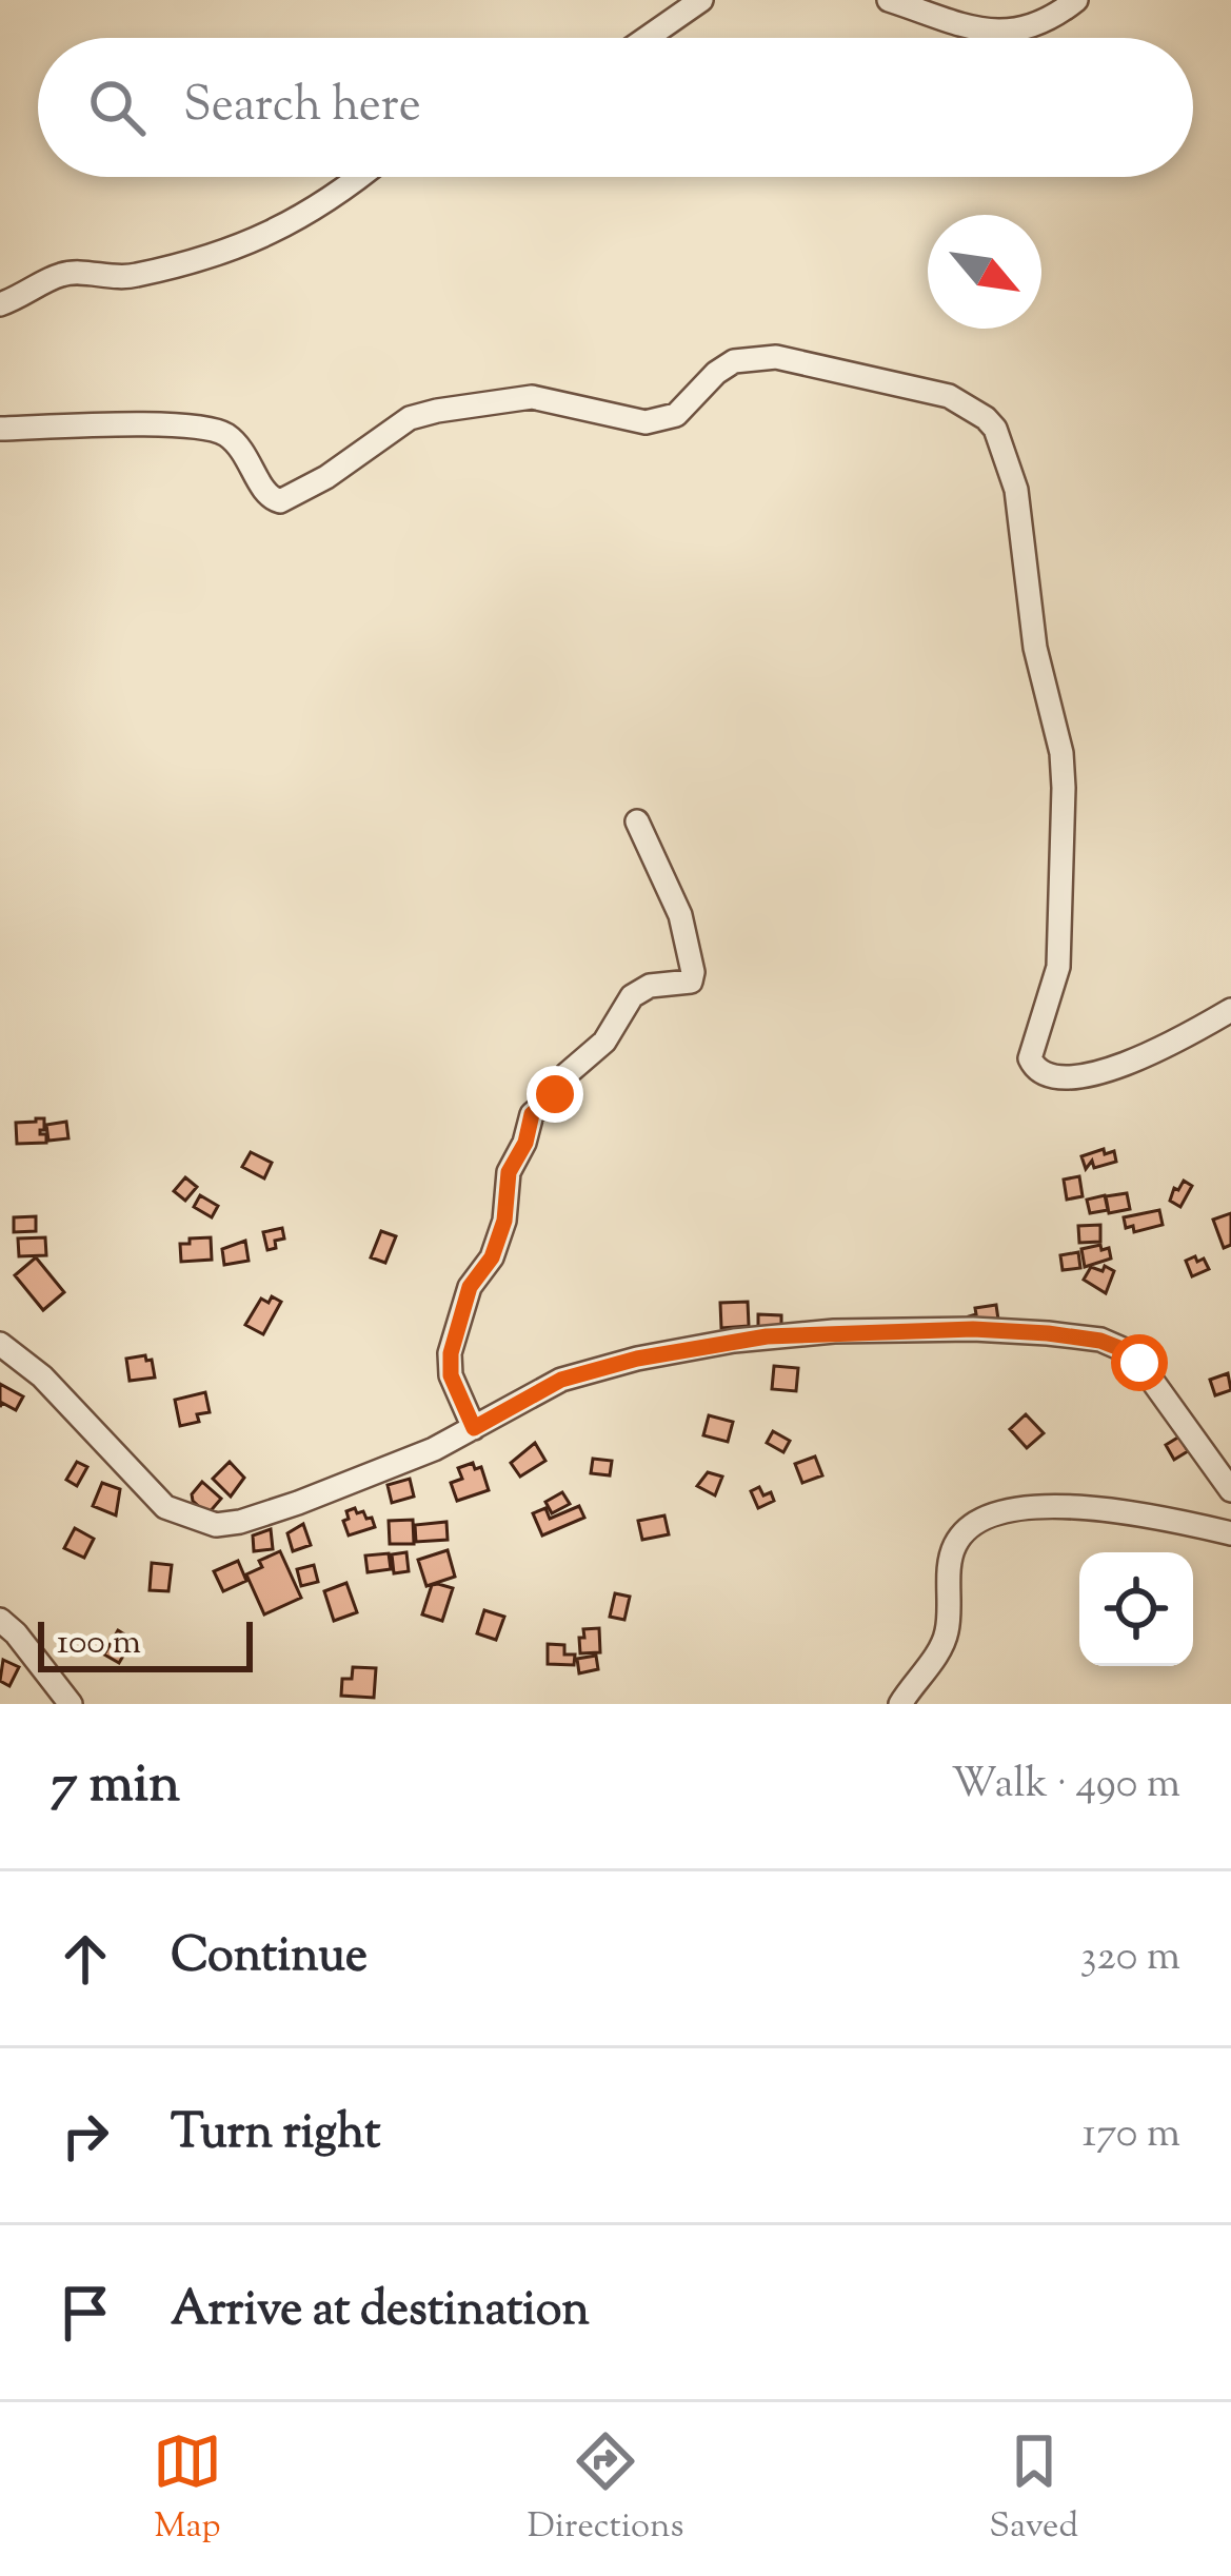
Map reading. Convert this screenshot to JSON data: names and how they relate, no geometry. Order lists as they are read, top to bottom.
{
  "scale_bar": "100 m",
  "north": "bottom right",
  "page": {
    "search": "Search here",
    "scale": "100 m",
    "heading": ["7 min", "Walk · 490 m"],
    "list": [
      ["Continue", "320 m"],
      ["Turn right", "170 m"],
      "Arrive at destination"
    ],
    "nav": ["Map", "Directions", "Saved"]
  }
}
